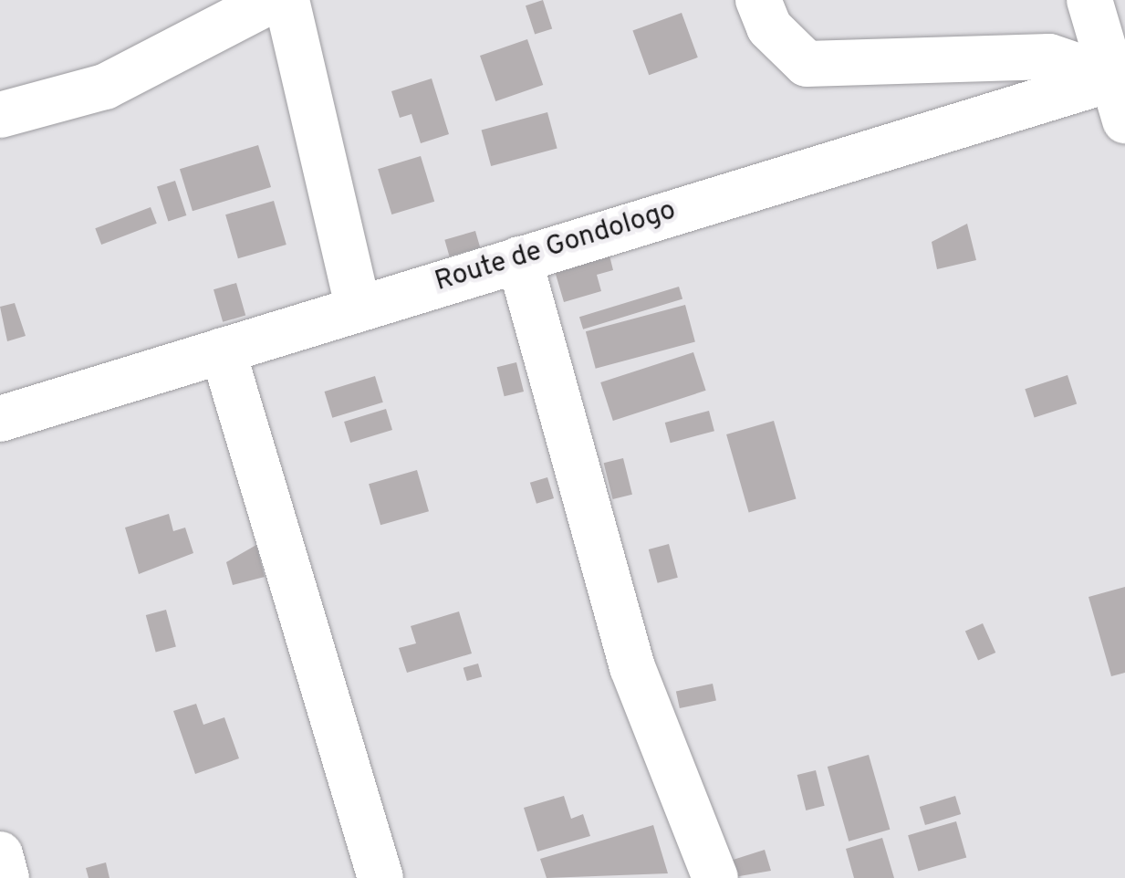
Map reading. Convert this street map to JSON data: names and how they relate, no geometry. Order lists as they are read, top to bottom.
{
  "streets": {
    "street": ["Route de Gondologo"]
  }
}
